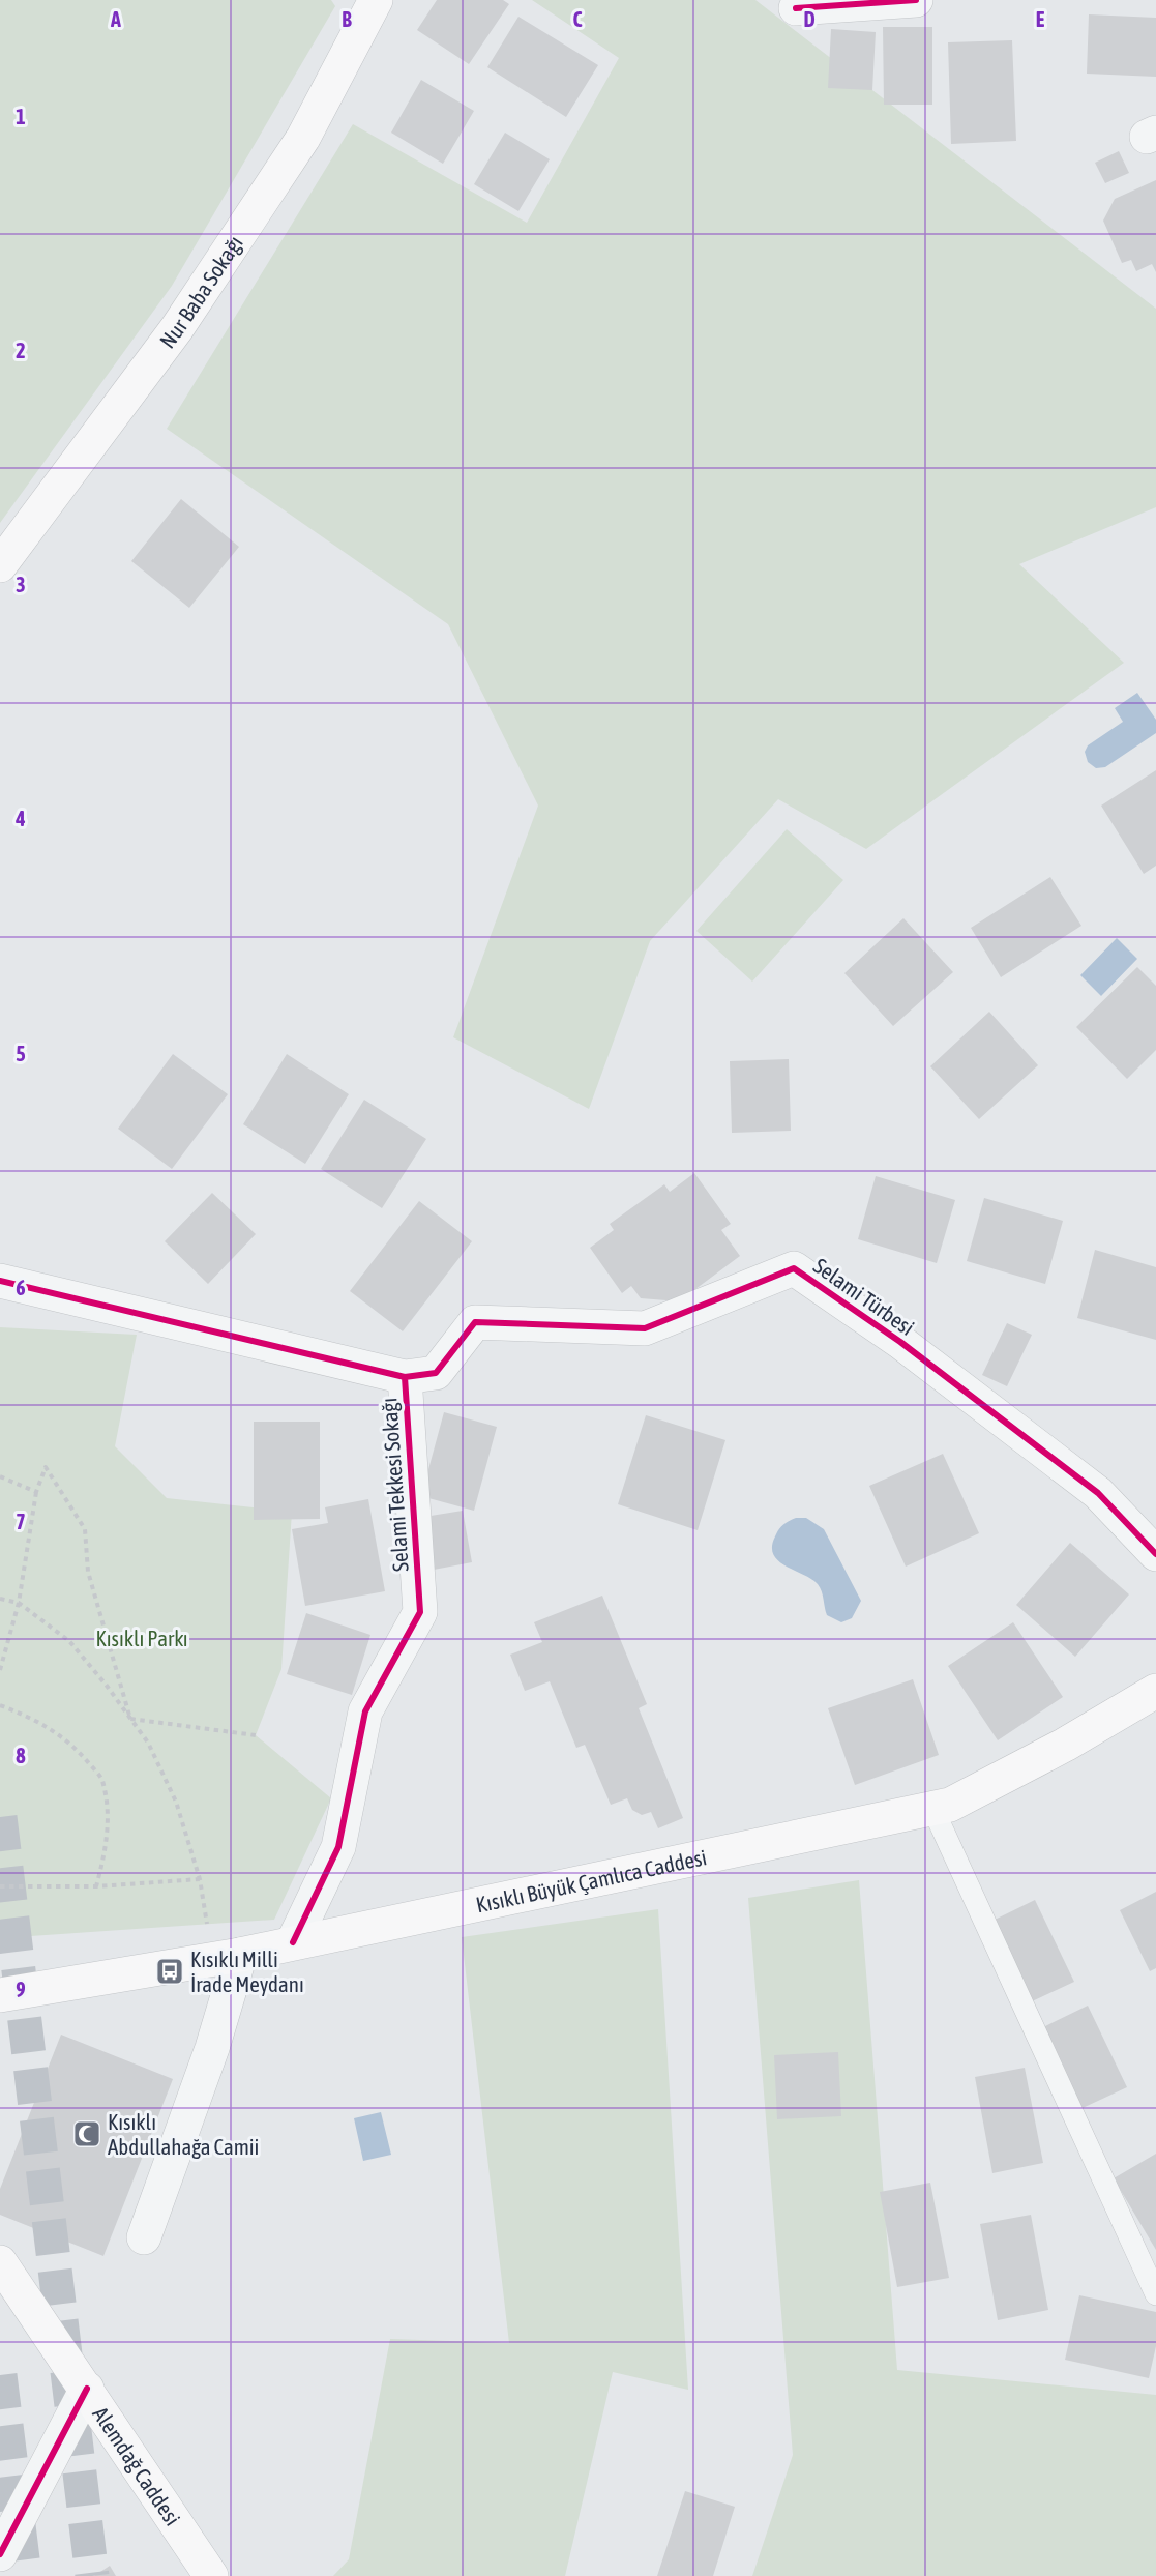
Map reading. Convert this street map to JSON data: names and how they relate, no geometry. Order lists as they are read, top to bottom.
{
  "streets": {
    "main road": ["Nur Baba Sokağı", "Kısıklı Büyük Çamlıca Caddesi", "Alemdağ Caddesi"],
    "street": ["Selami Türbesi", "Selami Tekkesi Sokağı"]
  },
  "crossings": [
    ["Selami Türbesi", "Selami Tekkesi Sokağı"],
    ["Selami Tekkesi Sokağı", "Kısıklı Büyük Çamlıca Caddesi"]
  ],
  "parks": ["Kısıklı Parkı"],
  "places": {
    "bus stop": ["Kısıklı Milli İrade Meydanı"],
    "mosque": ["Kısıklı Abdullahağa Camii"]
  },
  "grid": {
    "columns": [
      "A",
      "B",
      "C",
      "D",
      "E"
    ],
    "rows": [
      "1",
      "2",
      "3",
      "4",
      "5",
      "6",
      "7",
      "8",
      "9"
    ]
  }
}
